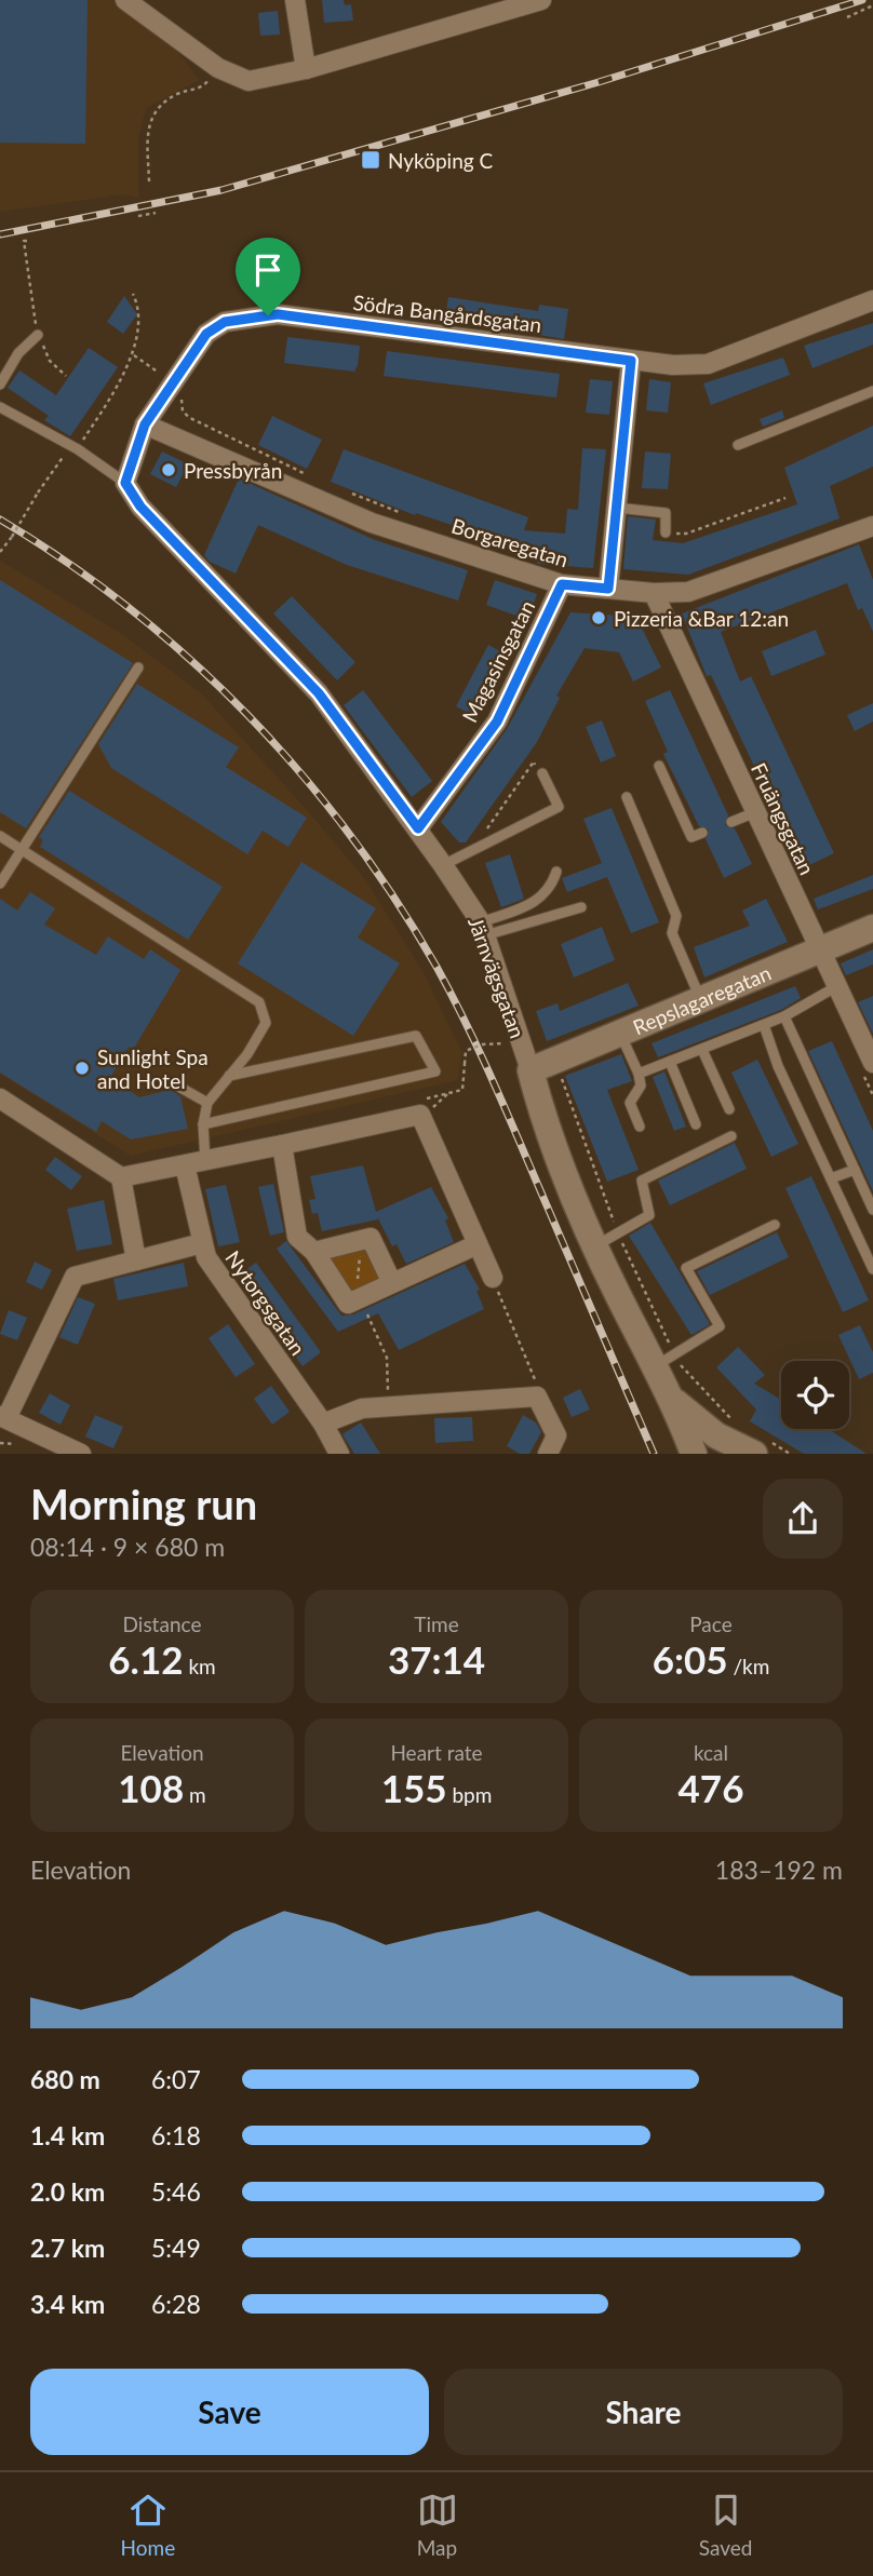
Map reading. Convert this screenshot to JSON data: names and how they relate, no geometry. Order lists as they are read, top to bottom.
{
  "streets": {
    "main road": ["Järnvägsgatan", "Repslagaregatan"],
    "street": [
      "Södra Bangårdsgatan",
      "Borgaregatan",
      "Magasinsgatan",
      "Fruängsgatan",
      "Nytorgsgatan"
    ]
  },
  "crossings": [
    ["Södra Bangårdsgatan", "Borgaregatan"],
    ["Södra Bangårdsgatan", "Järnvägsgatan"],
    ["Borgaregatan", "Magasinsgatan"],
    ["Borgaregatan", "Fruängsgatan"],
    ["Magasinsgatan", "Järnvägsgatan"],
    ["Fruängsgatan", "Repslagaregatan"],
    ["Järnvägsgatan", "Repslagaregatan"]
  ],
  "places": {
    "transit": ["Nyköping C"],
    "other": ["Pressbyrån", "Pizzeria &Bar 12:an", "Sunlight Spa and Hotel"]
  },
  "page": {
    "heading": ["Morning run", "08:14 · 9 × 680 m"],
    "stats": [
      ["Distance", "6.12 km"],
      ["Time", "37:14"],
      ["Pace", "6:05 /km"],
      ["Elevation", "108 m"],
      ["Heart rate", "155 bpm"],
      ["kcal", "476"]
    ],
    "chart": ["Elevation", "183–192 m"],
    "list": [
      {
        "name": "680 m",
        "note": "6:07"
      },
      {
        "name": "1.4 km",
        "note": "6:18"
      },
      {
        "name": "2.0 km",
        "note": "5:46"
      },
      {
        "name": "2.7 km",
        "note": "5:49"
      },
      {
        "name": "3.4 km",
        "note": "6:28"
      }
    ],
    "buttons": ["Save", "Share"],
    "tabs": ["Home", "Map", "Saved"]
  }
}
